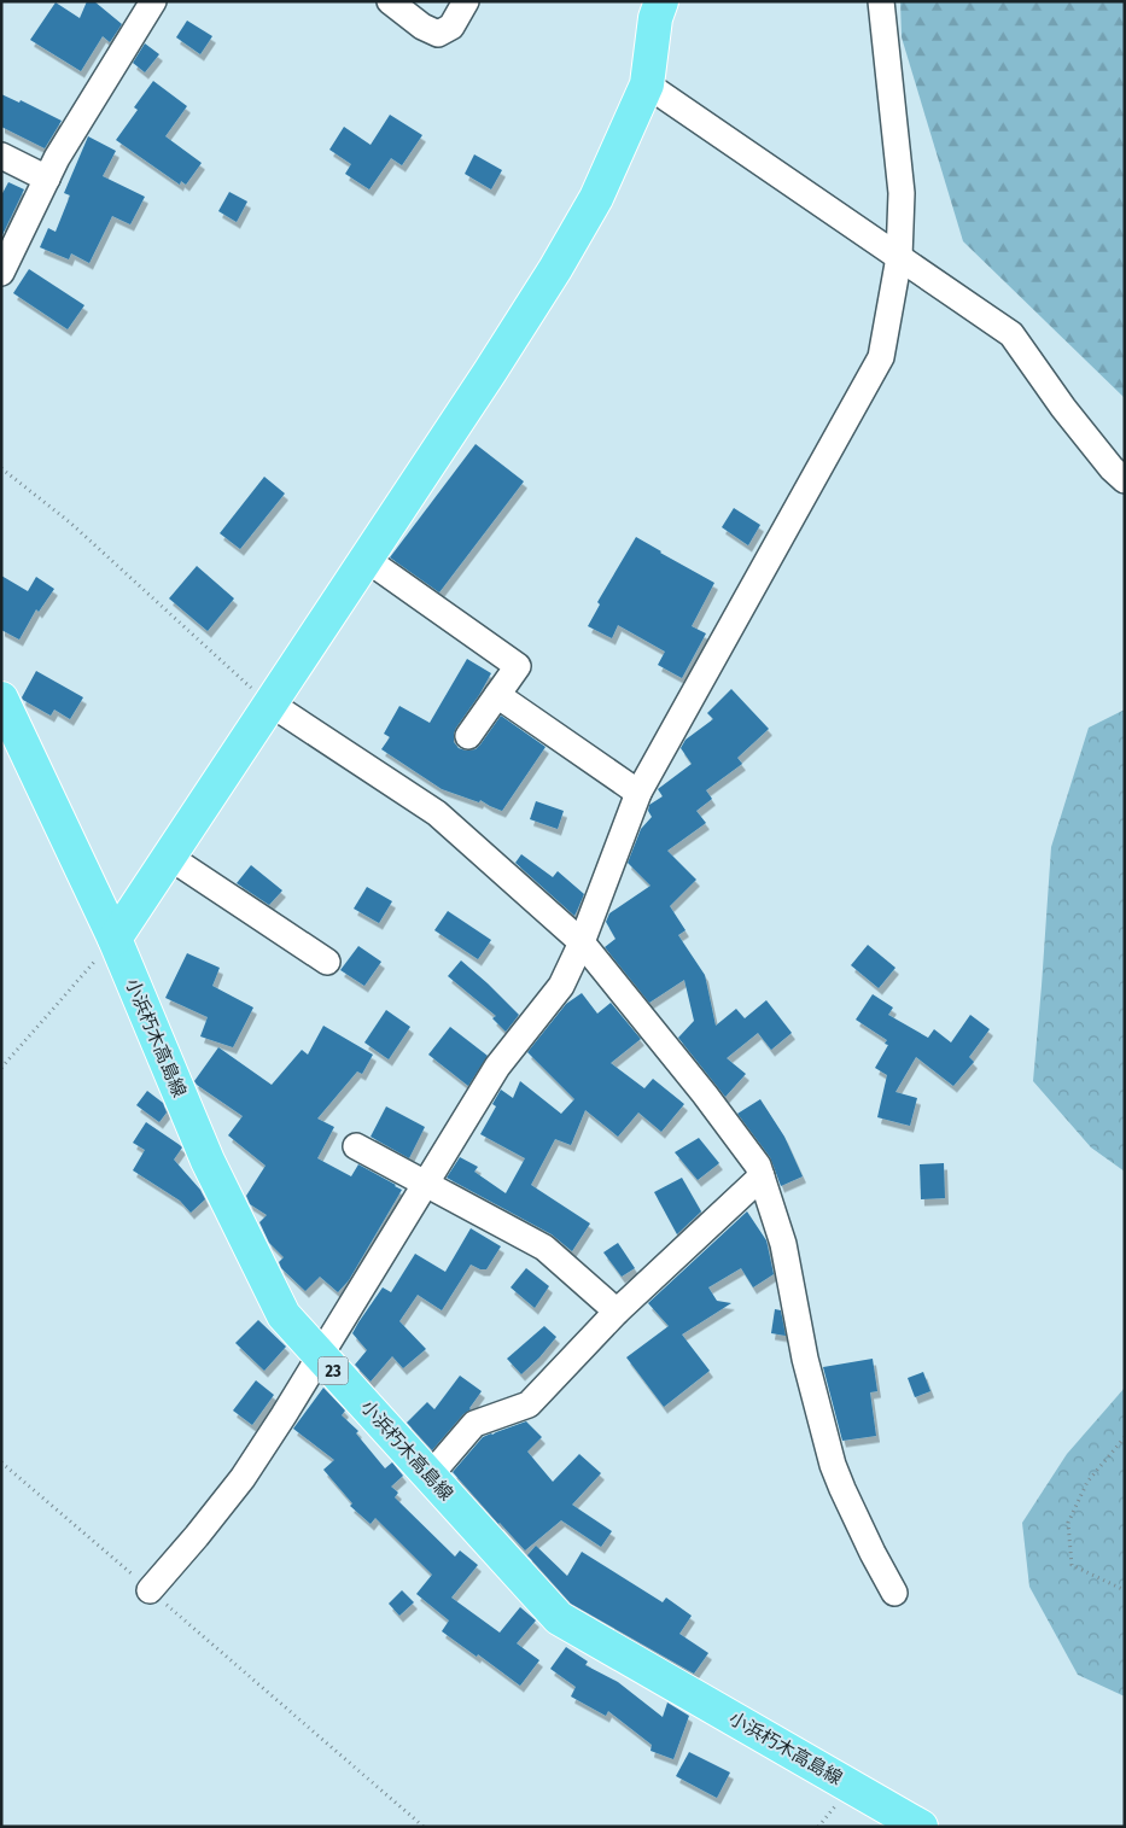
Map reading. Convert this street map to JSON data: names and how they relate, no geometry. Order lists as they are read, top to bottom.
{
  "streets": {
    "main road": ["小浜朽木高島線", "23"]
  }
}
